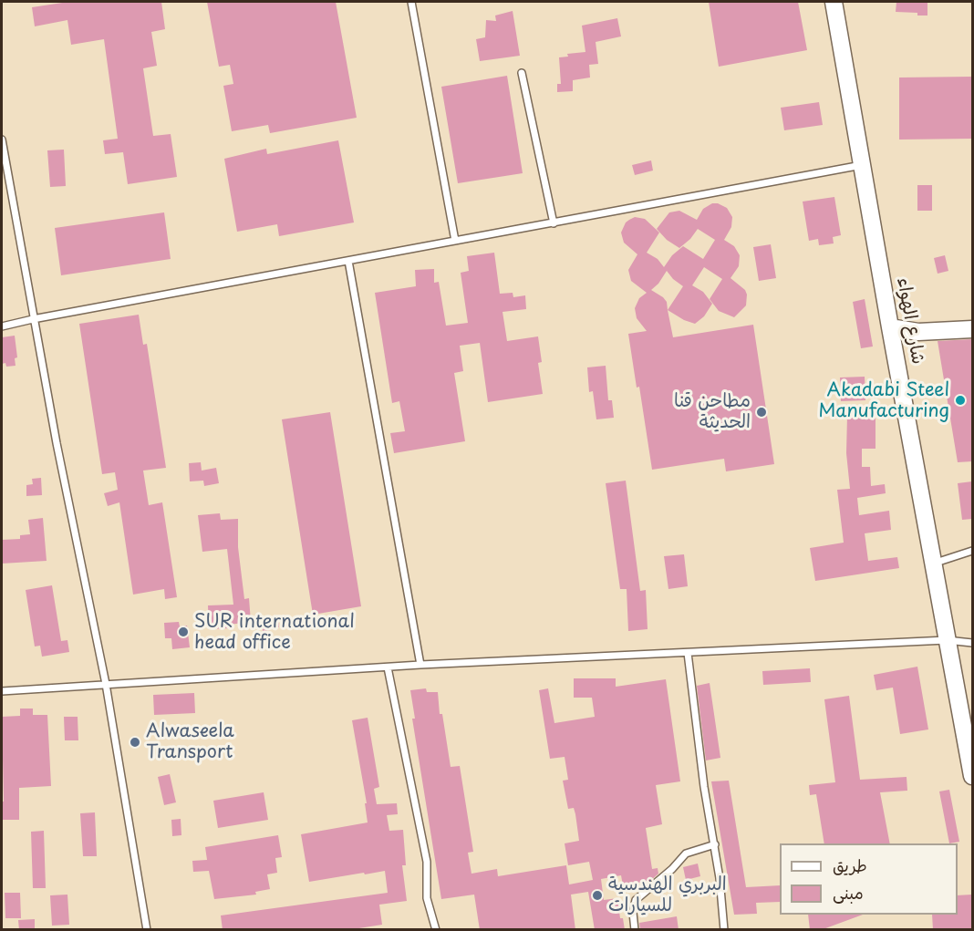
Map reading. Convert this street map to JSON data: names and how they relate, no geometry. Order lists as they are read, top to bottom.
{
  "streets": {
    "street": ["شارع الهواء"]
  },
  "places": [
    "Akadabi Steel Manufacturing",
    "مطاحن قنا الحديثة",
    "SUR international head office",
    "Alwaseela Transport",
    "البربري الهندسية للسيارات"
  ],
  "legend": ["طريق", "مبنى"]
}
